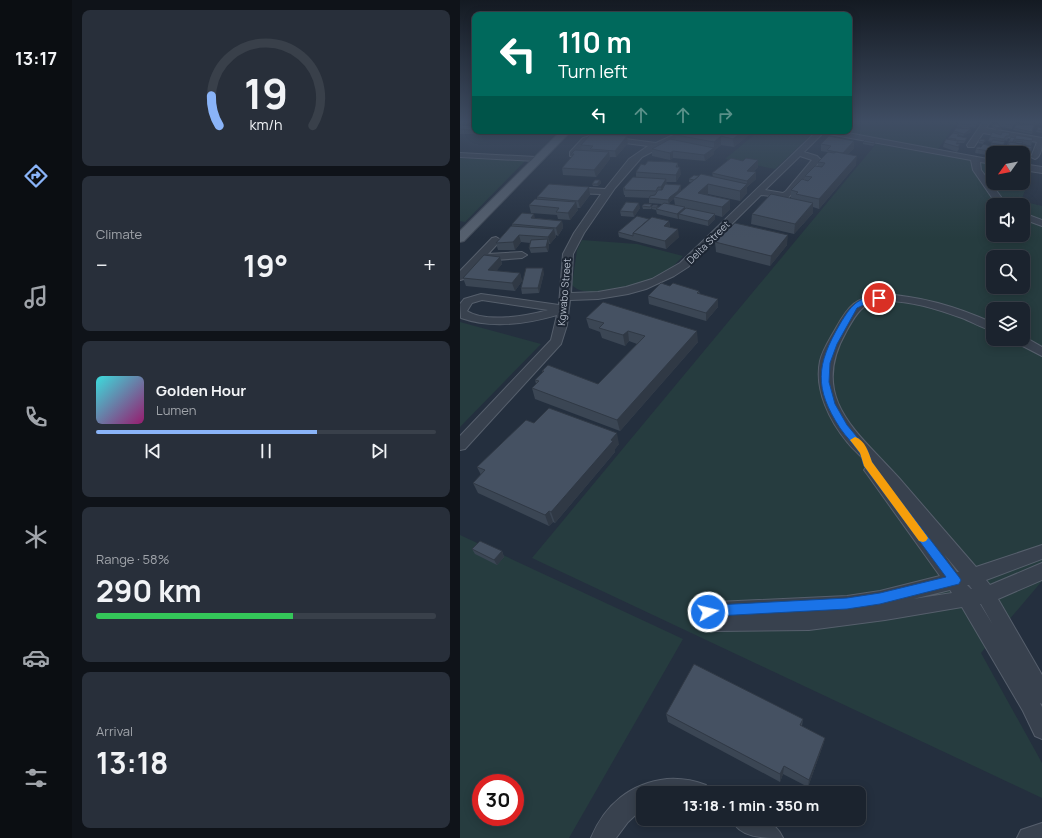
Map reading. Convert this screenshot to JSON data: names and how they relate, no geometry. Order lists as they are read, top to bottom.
{
  "streets": {
    "street": ["Delta Street", "Kgwabo Street"]
  },
  "crossings": [
    ["Delta Street", "Kgwabo Street"]
  ],
  "north": "bottom left",
  "page": {
    "tabs": "13:17",
    "turn": ["110 m", "Turn left"],
    "tile": [
      "Climate",
      ["Range · 58%", "290 km"],
      ["Arrival", "13:18"]
    ],
    "heat": ["−", "19°", "+"],
    "song": ["Golden Hour", "Lumen"],
    "limit": "30",
    "trip": "13:18 · 1 min · 350 m",
    "gauge": ["19", "km/h"]
  }
}
